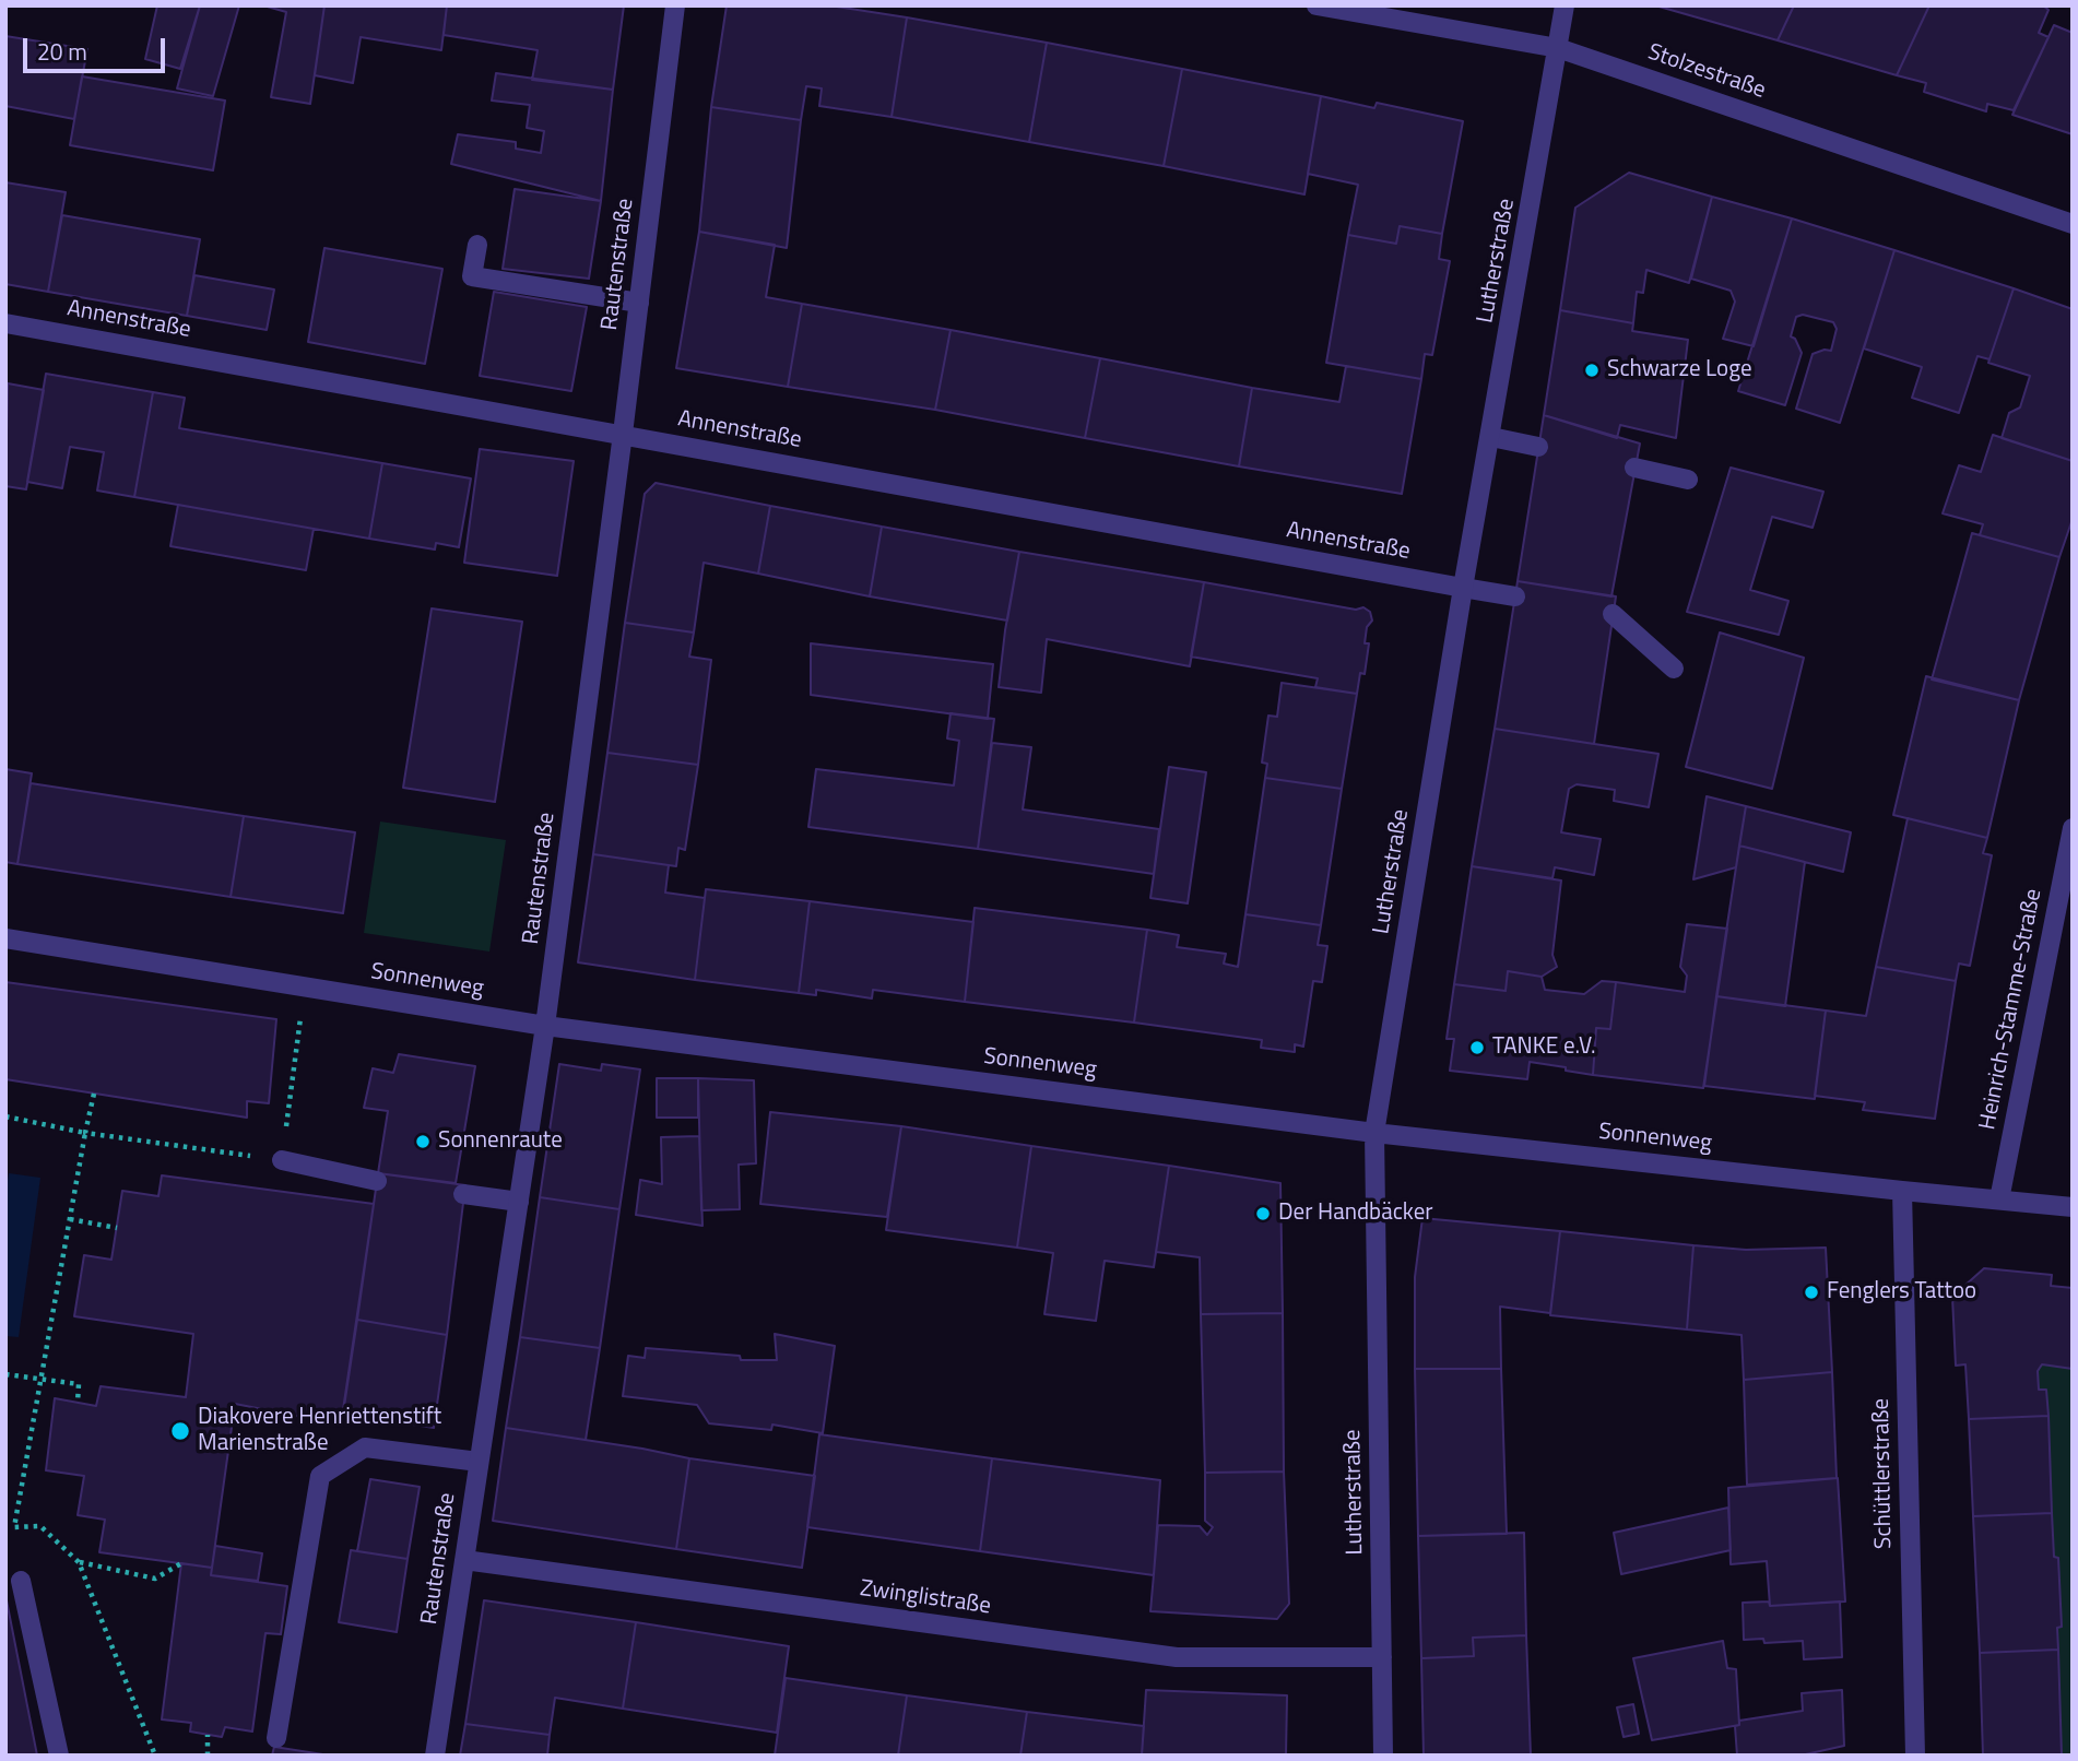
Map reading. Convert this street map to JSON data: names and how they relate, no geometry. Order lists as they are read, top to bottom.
{
  "streets": {
    "street": [
      "Stolzestraße",
      "Lutherstraße",
      "Rautenstraße",
      "Annenstraße",
      "Sonnenweg",
      "Heinrich-Stamme-Straße",
      "Schüttlerstraße",
      "Zwinglistraße"
    ]
  },
  "crossings": [
    ["Stolzestraße", "Lutherstraße"],
    ["Lutherstraße", "Annenstraße"],
    ["Lutherstraße", "Sonnenweg"],
    ["Lutherstraße", "Zwinglistraße"],
    ["Rautenstraße", "Annenstraße"],
    ["Rautenstraße", "Sonnenweg"],
    ["Rautenstraße", "Zwinglistraße"],
    ["Sonnenweg", "Heinrich-Stamme-Straße"],
    ["Sonnenweg", "Schüttlerstraße"]
  ],
  "places": [
    "Schwarze Loge",
    "TANKE e.V.",
    "Sonnenraute",
    "Der Handbäcker",
    "Fenglers Tattoo",
    "Diakovere Henriettenstift Marienstraße"
  ],
  "scale_bar": "20 m"
}
